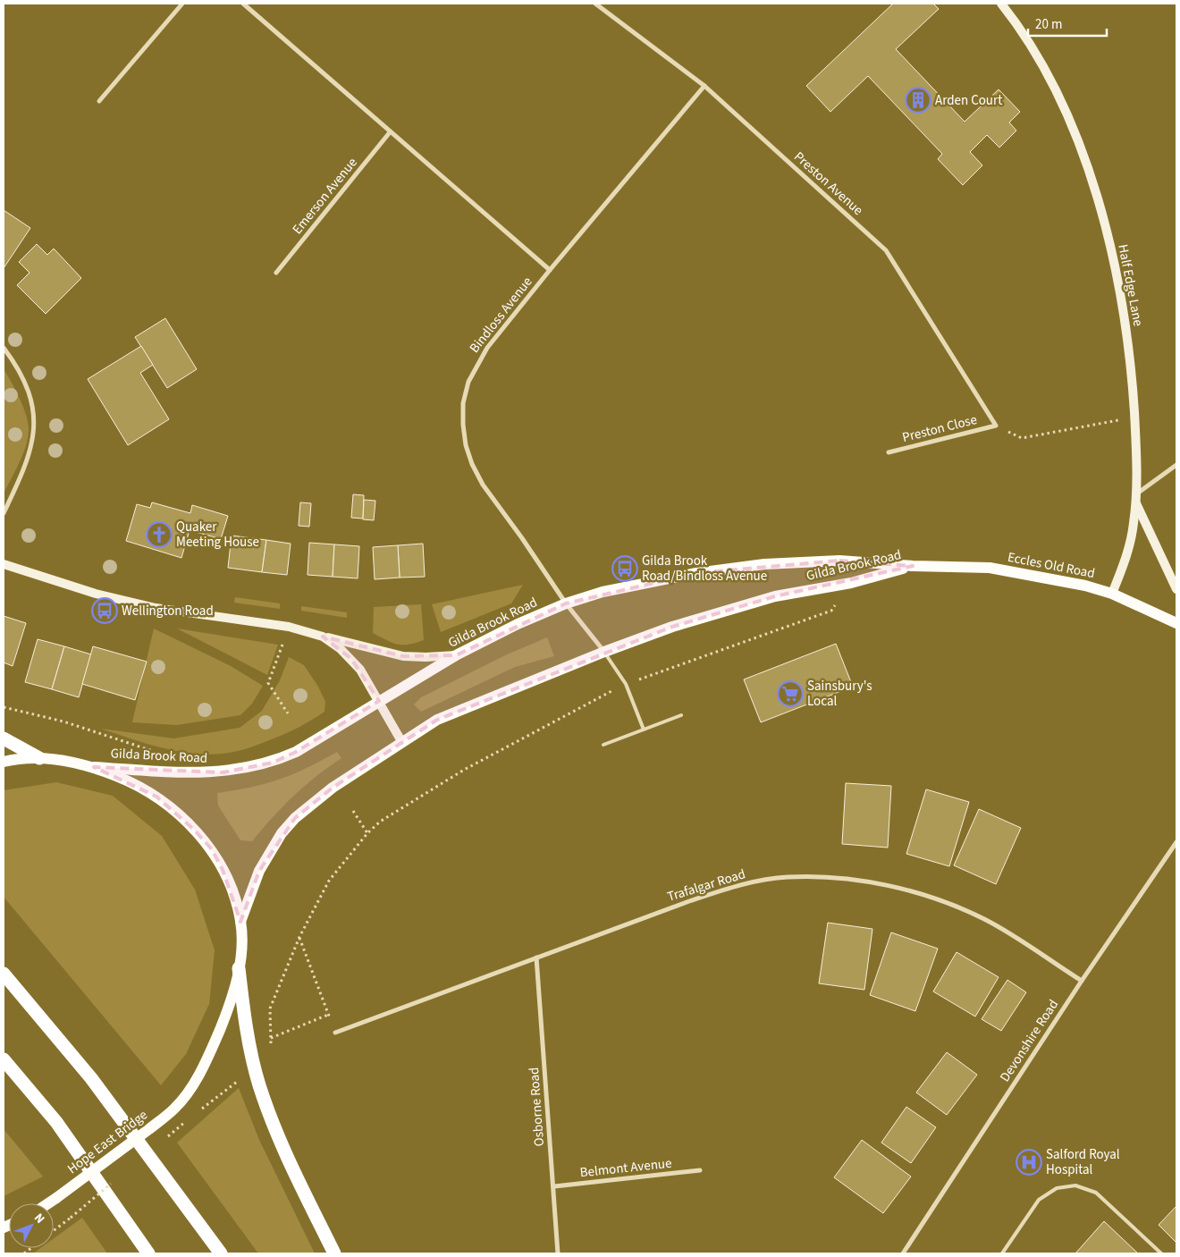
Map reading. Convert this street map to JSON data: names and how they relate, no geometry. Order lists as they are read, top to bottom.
{
  "streets": {
    "main road": [
      "Half Edge Lane",
      "Gilda Brook Road",
      "Eccles Old Road",
      "Hope East Bridge"
    ],
    "street": [
      "Preston Avenue",
      "Emerson Avenue",
      "Bindloss Avenue",
      "Preston Close",
      "Trafalgar Road",
      "Devonshire Road",
      "Osborne Road",
      "Belmont Avenue"
    ]
  },
  "crossings": [
    ["Preston Avenue", "Bindloss Avenue"],
    ["Preston Avenue", "Preston Close"],
    ["Half Edge Lane", "Eccles Old Road"],
    ["Bindloss Avenue", "Gilda Brook Road"],
    ["Gilda Brook Road", "Eccles Old Road"],
    ["Gilda Brook Road", "Hope East Bridge"],
    ["Trafalgar Road", "Devonshire Road"],
    ["Trafalgar Road", "Osborne Road"],
    ["Osborne Road", "Belmont Avenue"]
  ],
  "places": {
    "building": ["Arden Court"],
    "church": ["Quaker Meeting House"],
    "bus stop": ["Gilda Brook Road/Bindloss Avenue", "Wellington Road"],
    "supermarket": ["Sainsbury's Local"],
    "hospital": ["Salford Royal Hospital"]
  },
  "scale_bar": "20 m",
  "north": "top right"
}
